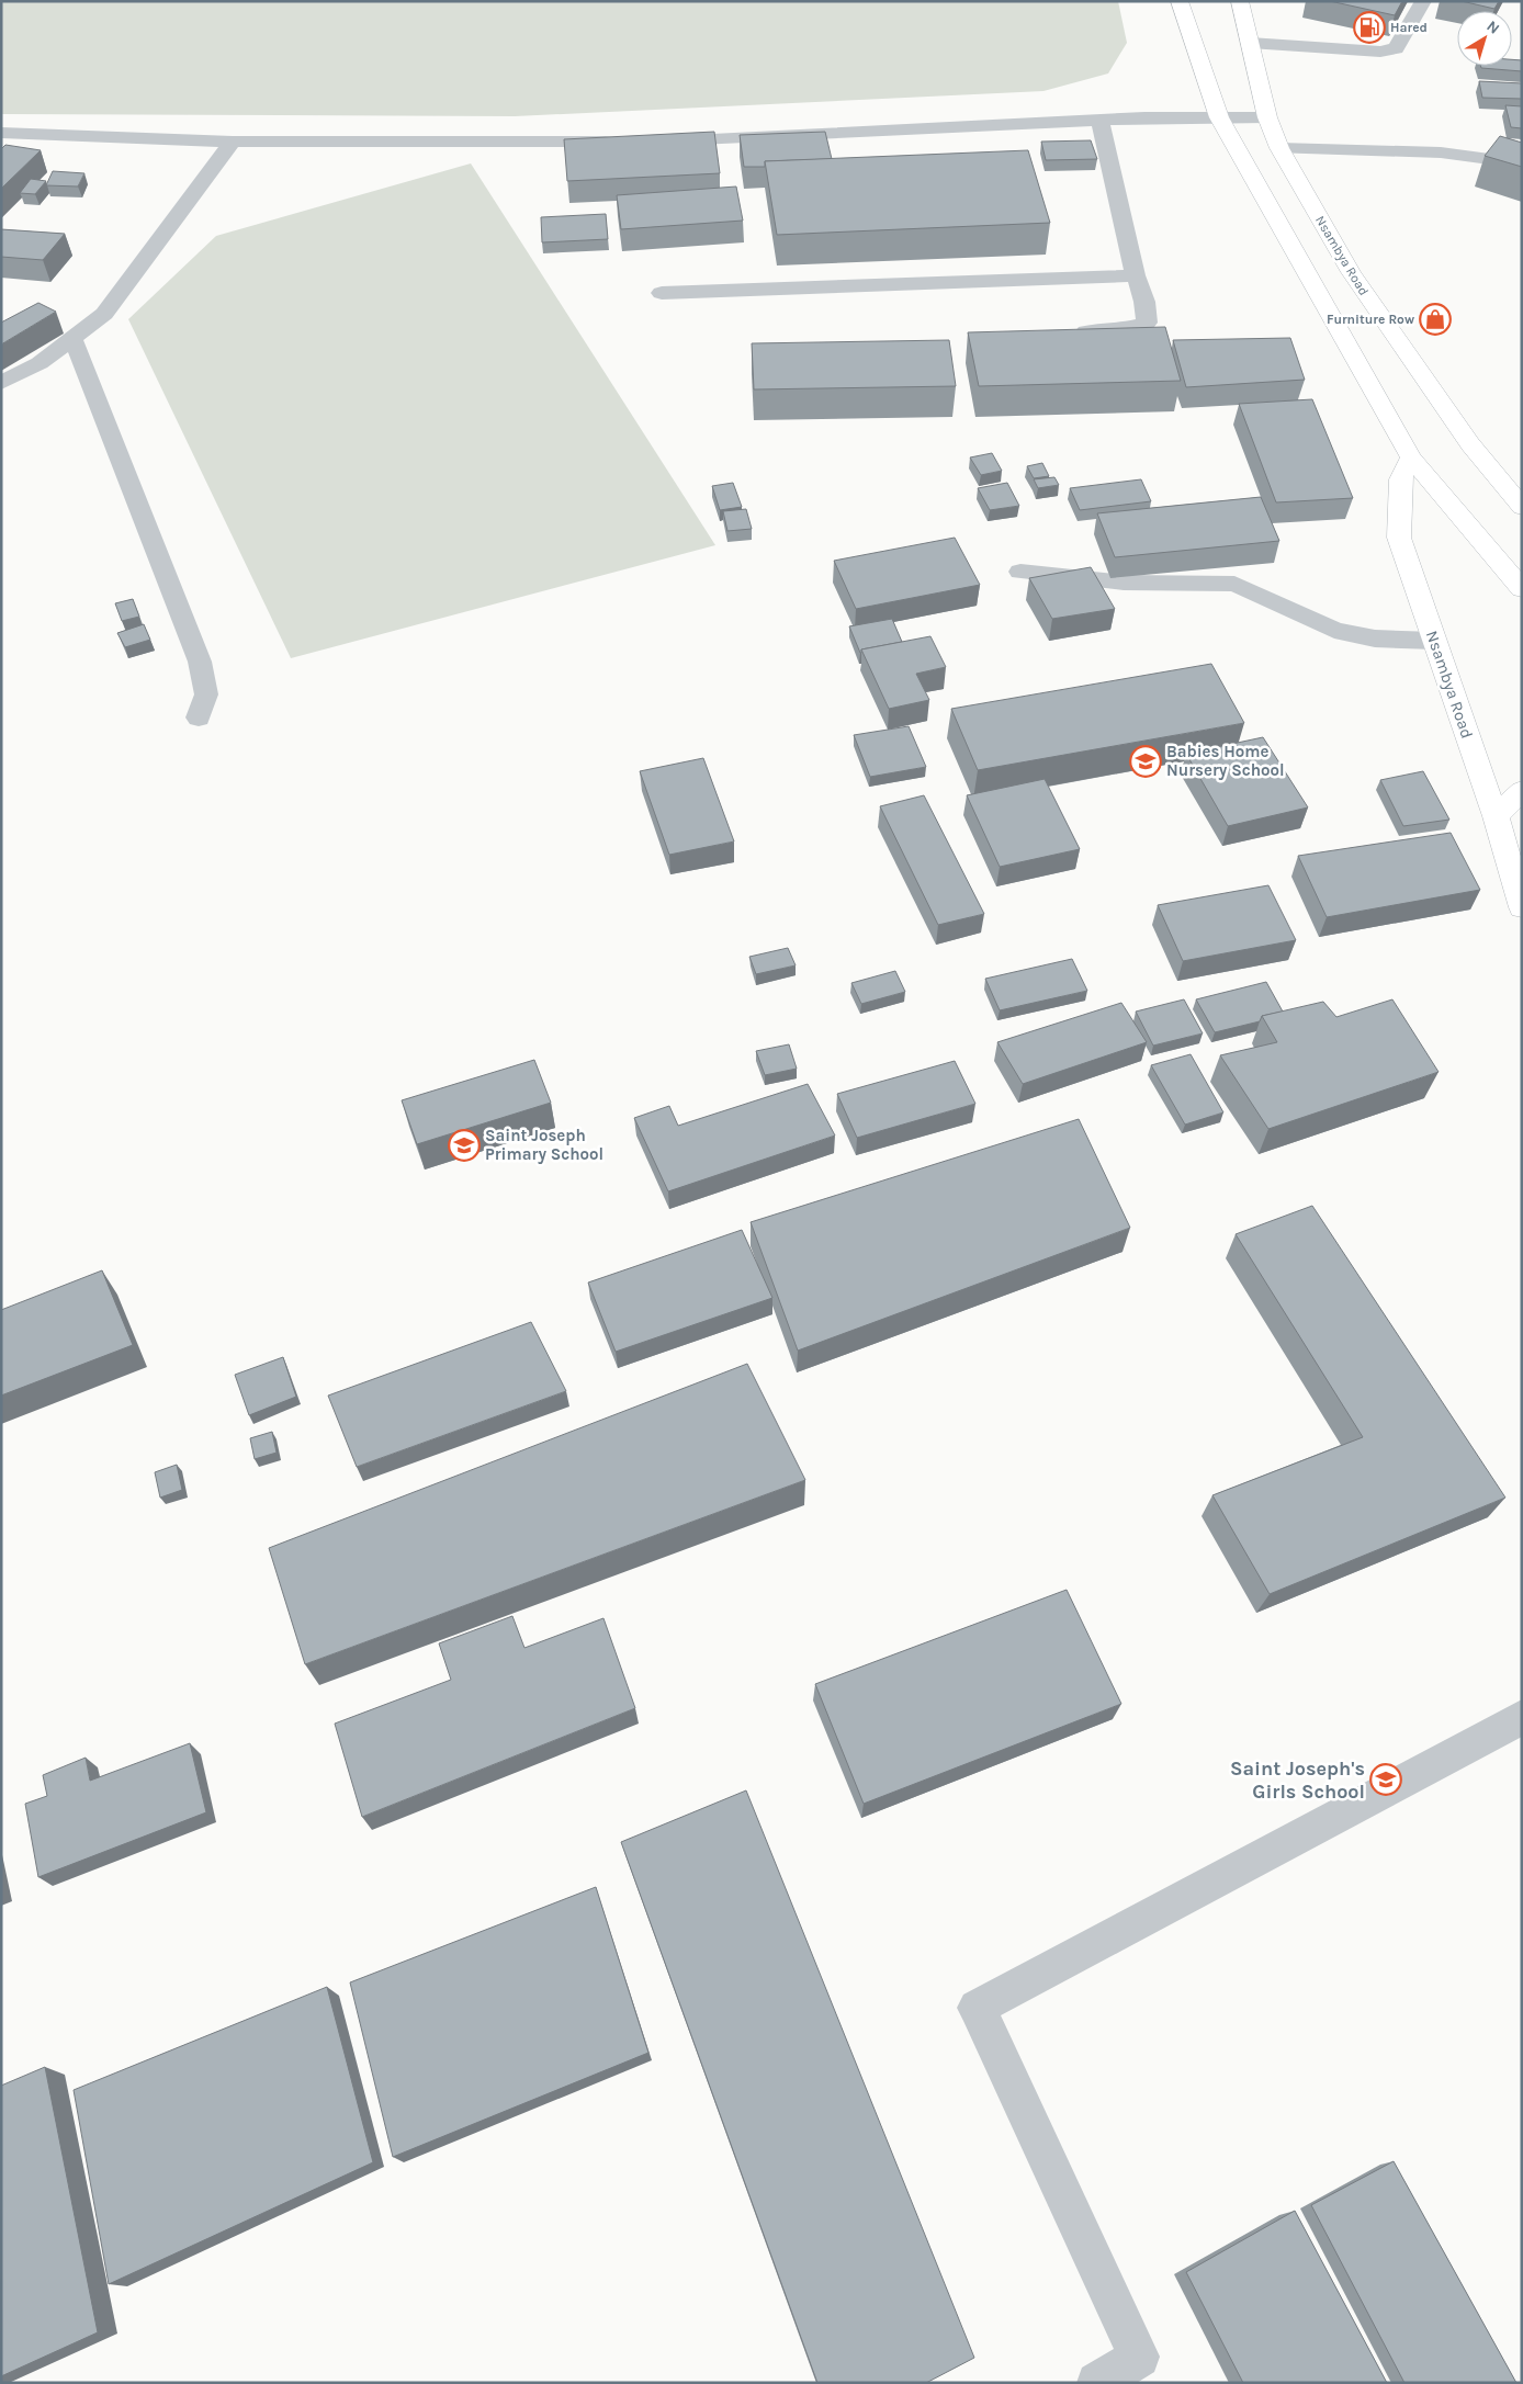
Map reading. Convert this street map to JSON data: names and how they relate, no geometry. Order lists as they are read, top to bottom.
{
  "streets": {
    "main road": ["Nsambya Road"]
  },
  "places": {
    "fuel station": ["Hared"],
    "shop": ["Furniture Row"],
    "school or university": ["Babies Home Nursery School", "Saint Joseph Primary School", "Saint Joseph's Girls School"]
  },
  "north": "top right"
}
